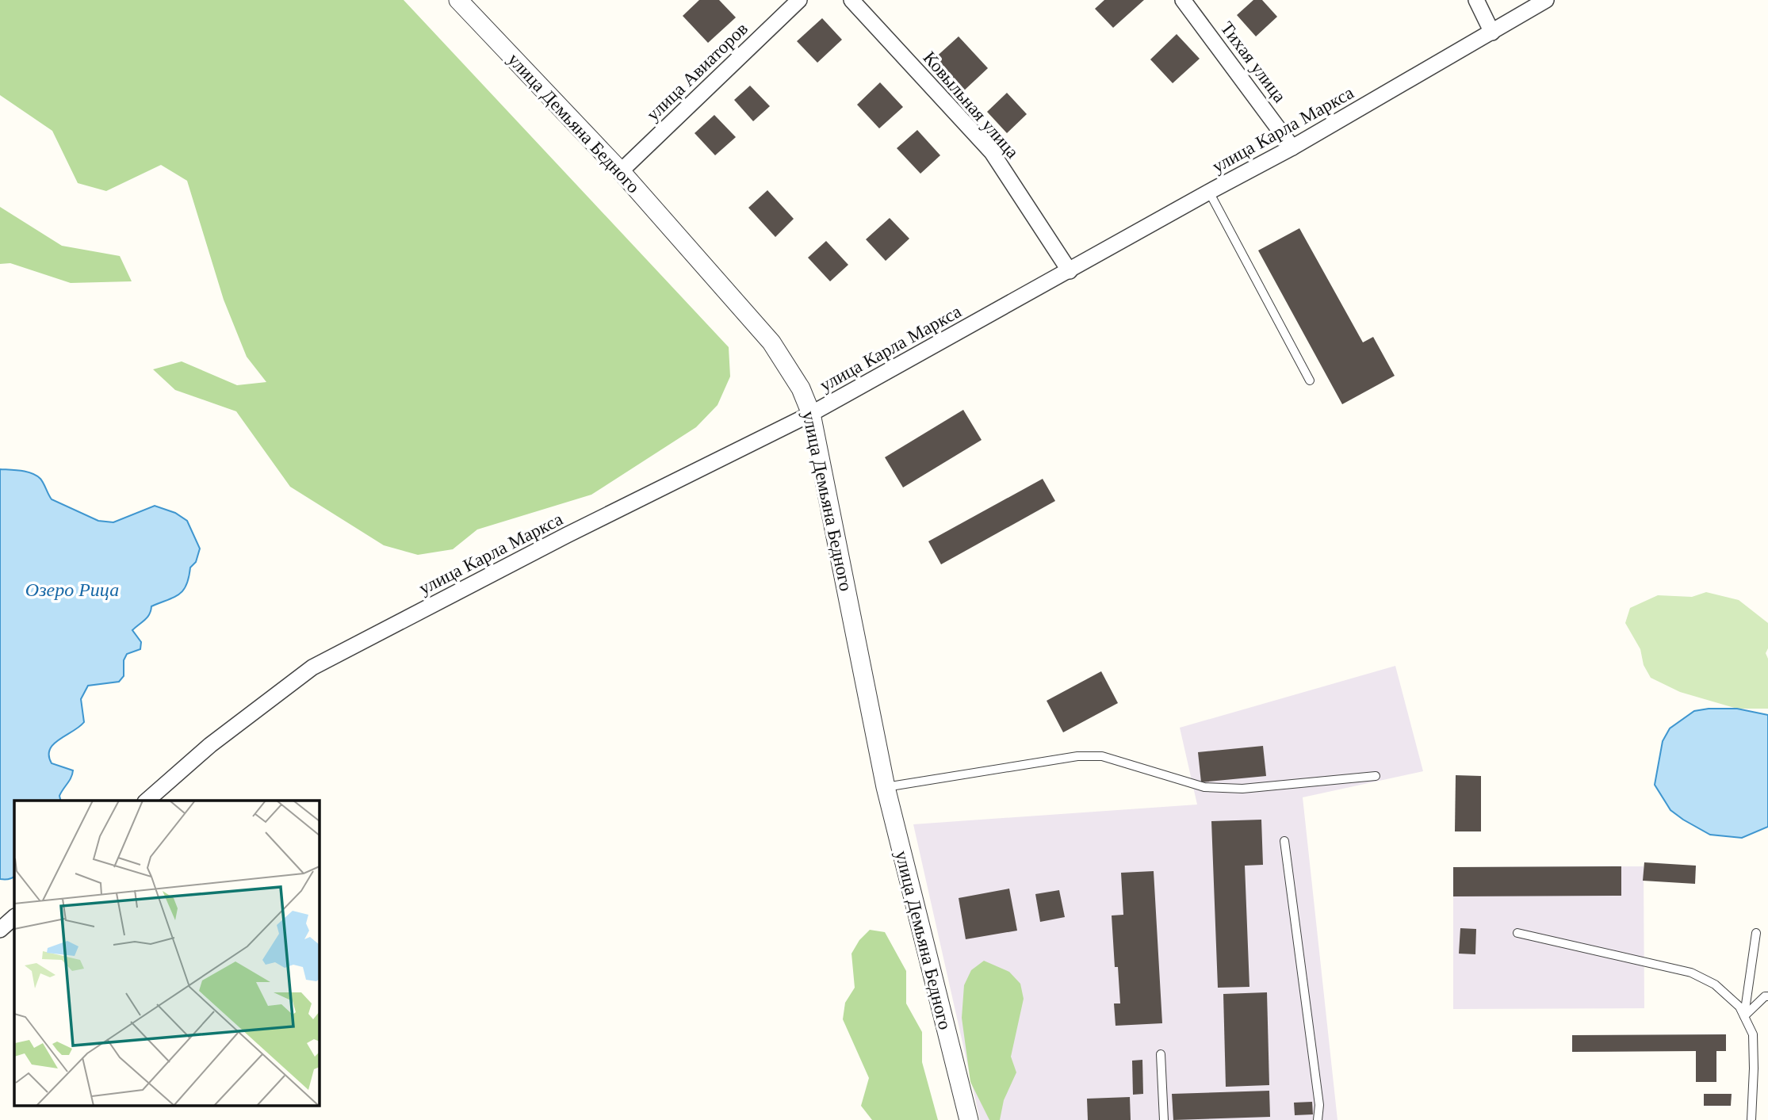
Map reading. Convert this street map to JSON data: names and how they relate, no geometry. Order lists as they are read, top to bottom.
{
  "streets": {
    "street": [
      "Тихая улица",
      "улица Авиаторов",
      "Ковыльная улица",
      "улица Демьяна Бедного",
      "улица Карла Маркса"
    ]
  },
  "crossings": [
    ["Тихая улица", "улица Карла Маркса"],
    ["улица Авиаторов", "улица Демьяна Бедного"],
    ["Ковыльная улица", "улица Карла Маркса"],
    ["улица Демьяна Бедного", "улица Карла Маркса"]
  ],
  "water": ["Озеро Рица"]
}
